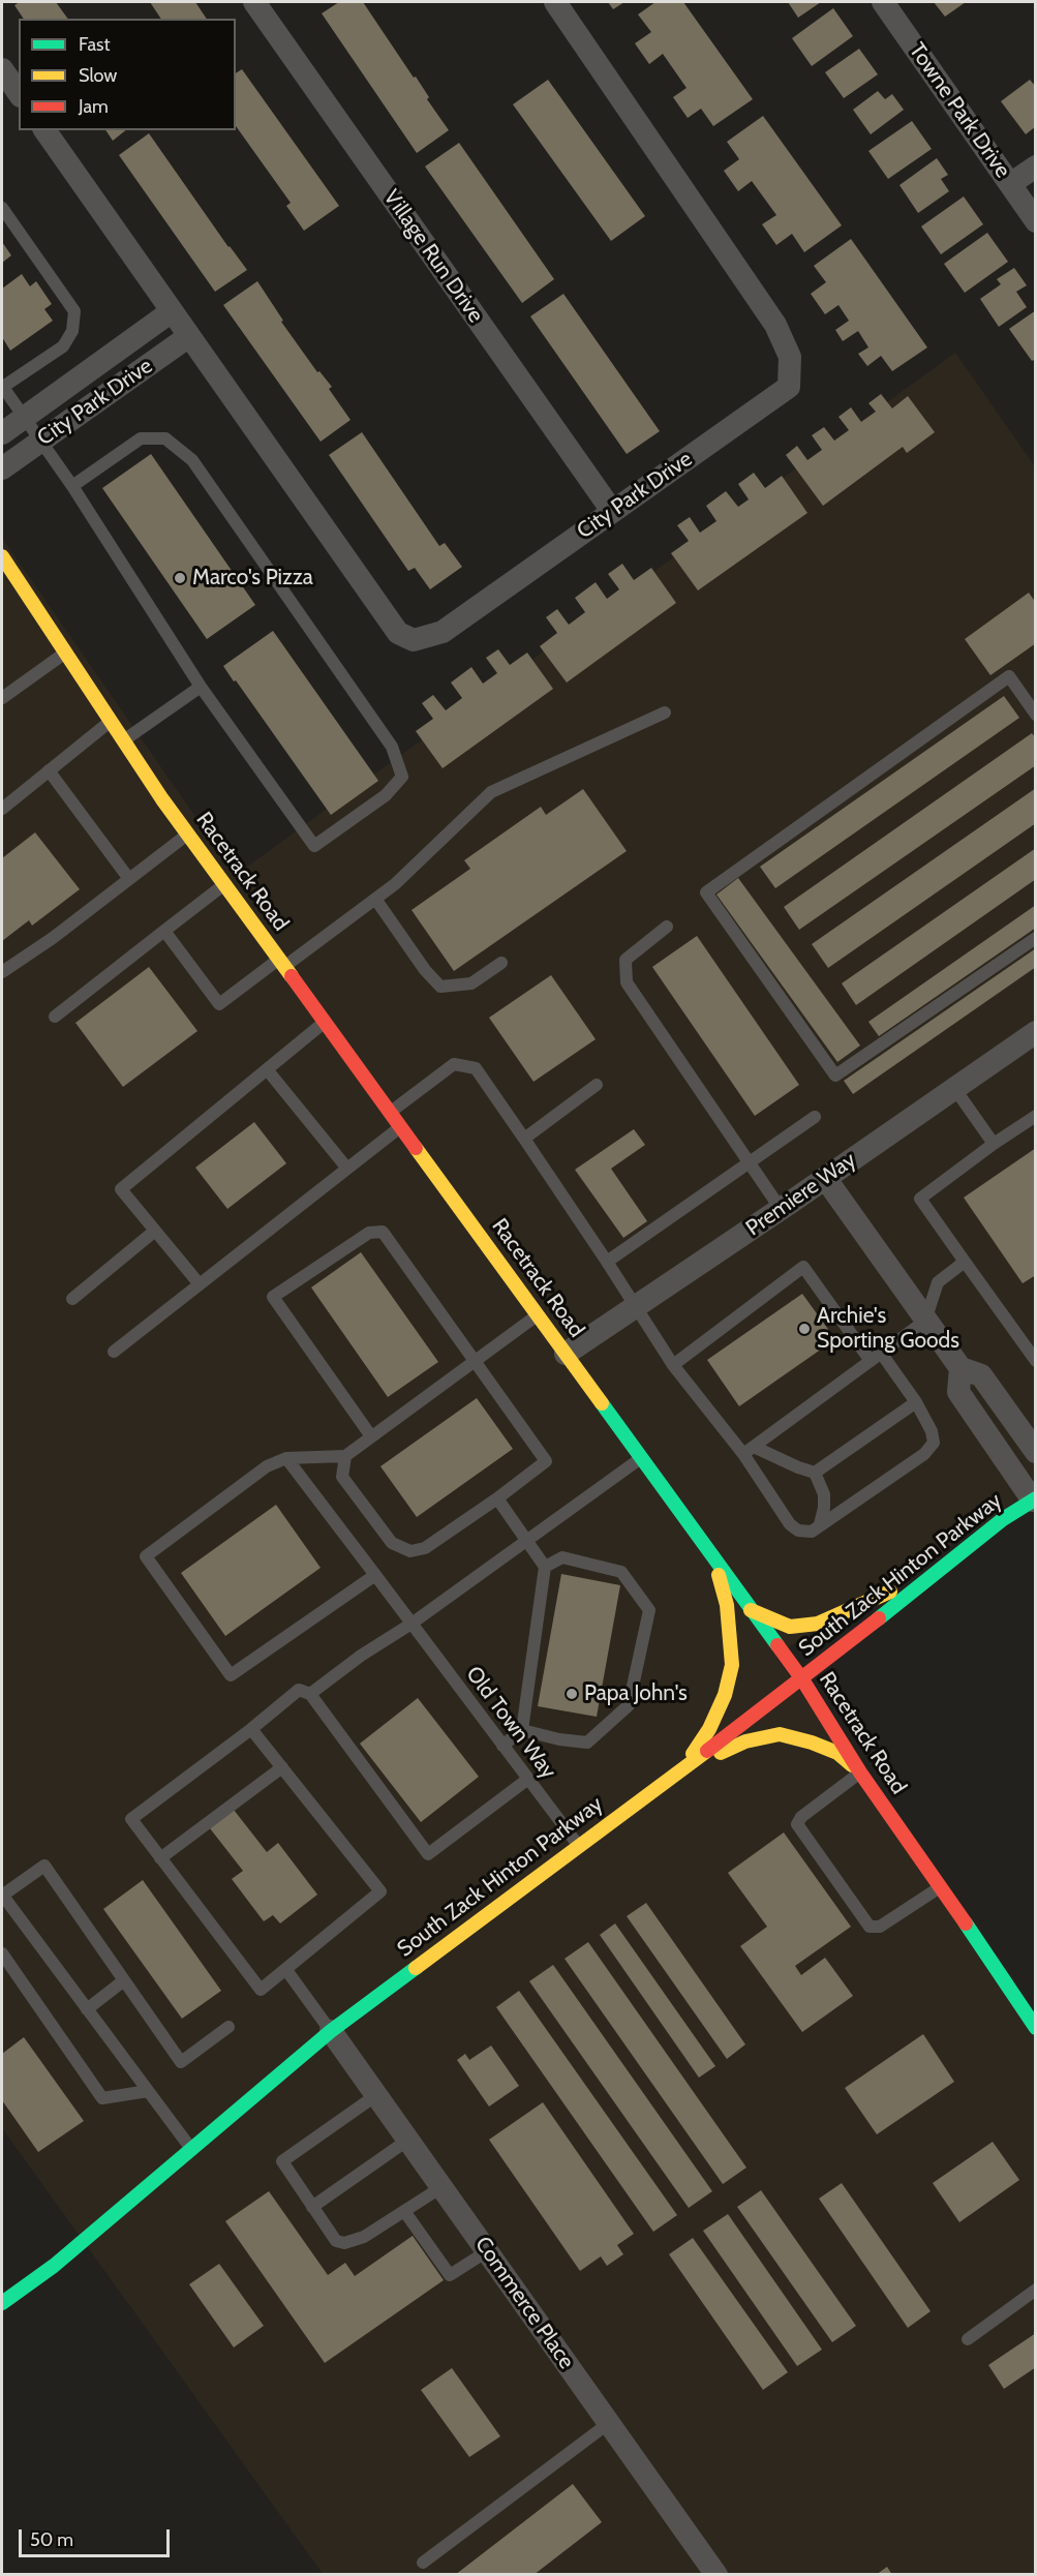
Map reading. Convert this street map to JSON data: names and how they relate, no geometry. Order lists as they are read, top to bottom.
{
  "streets": {
    "main road": ["Racetrack Road", "South Zack Hinton Parkway"],
    "street": [
      "Towne Park Drive",
      "Village Run Drive",
      "City Park Drive",
      "Premiere Way",
      "Commerce Place"
    ],
    "lane": ["Old Town Way"]
  },
  "crossings": [
    ["Village Run Drive", "City Park Drive"],
    ["Racetrack Road", "Premiere Way"],
    ["Racetrack Road", "South Zack Hinton Parkway"],
    ["South Zack Hinton Parkway", "Old Town Way"],
    ["South Zack Hinton Parkway", "Commerce Place"]
  ],
  "places": ["Marco's Pizza", "Archie's Sporting Goods", "Papa John's"],
  "legend": ["Fast", "Slow", "Jam"],
  "scale_bar": "50 m"
}
